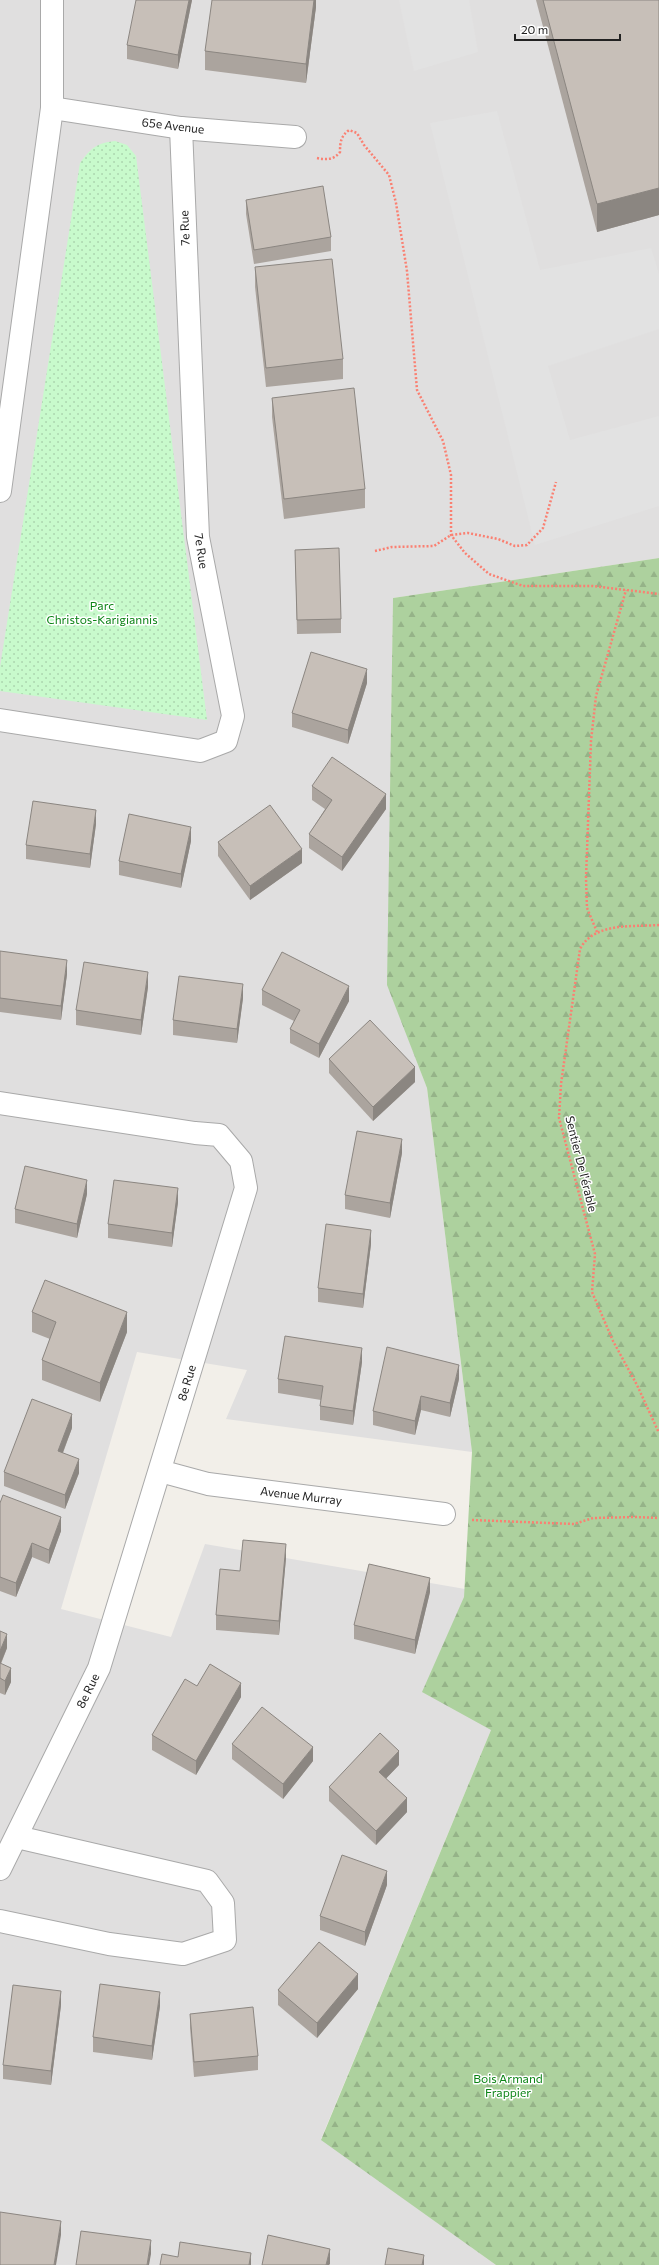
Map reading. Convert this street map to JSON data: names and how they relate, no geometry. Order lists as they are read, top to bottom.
{
  "streets": {
    "street": [
      "65e Avenue",
      "7e Rue",
      "8e Rue",
      "Avenue Murray"
    ],
    "path": ["Sentier De l'érable"]
  },
  "crossings": [
    ["65e Avenue", "7e Rue"],
    ["8e Rue", "Avenue Murray"]
  ],
  "parks": ["Parc Christos-Karigiannis", "Bois Armand Frappier"],
  "scale_bar": "20 m"
}
